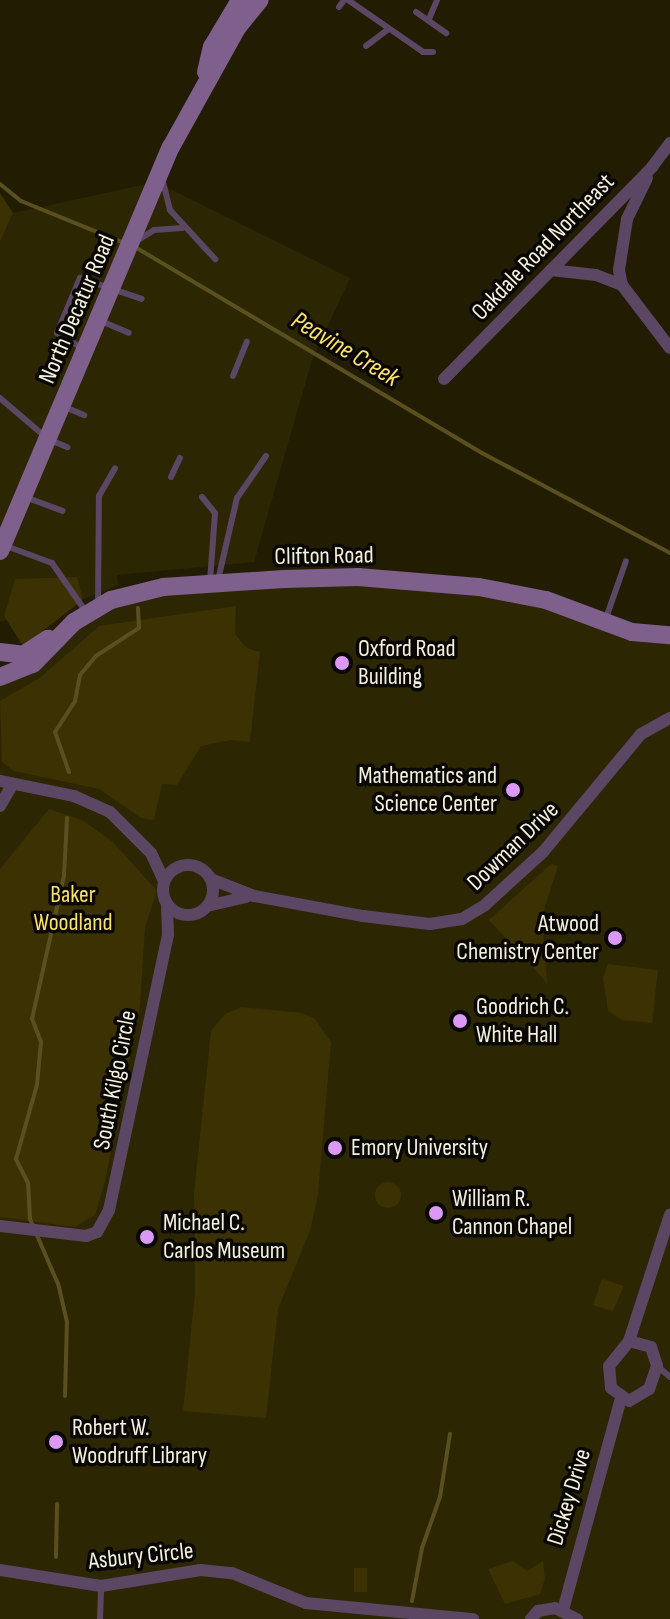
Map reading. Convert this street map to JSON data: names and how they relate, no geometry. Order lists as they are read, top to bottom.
{
  "streets": {
    "main road": ["North Decatur Road", "Clifton Road"],
    "street": [
      "Oakdale Road Northeast",
      "Dowman Drive",
      "South Kilgo Circle",
      "Dickey Drive",
      "Asbury Circle"
    ]
  },
  "crossings": [
    ["Dowman Drive", "South Kilgo Circle"]
  ],
  "water": ["Peavine Creek"],
  "parks": ["Baker Woodland"],
  "places": [
    "Oxford Road Building",
    "Mathematics and Science Center",
    "Atwood Chemistry Center",
    "Goodrich C. White Hall",
    "Emory University",
    "William R. Cannon Chapel",
    "Michael C. Carlos Museum",
    "Robert W. Woodruff Library"
  ]
}
